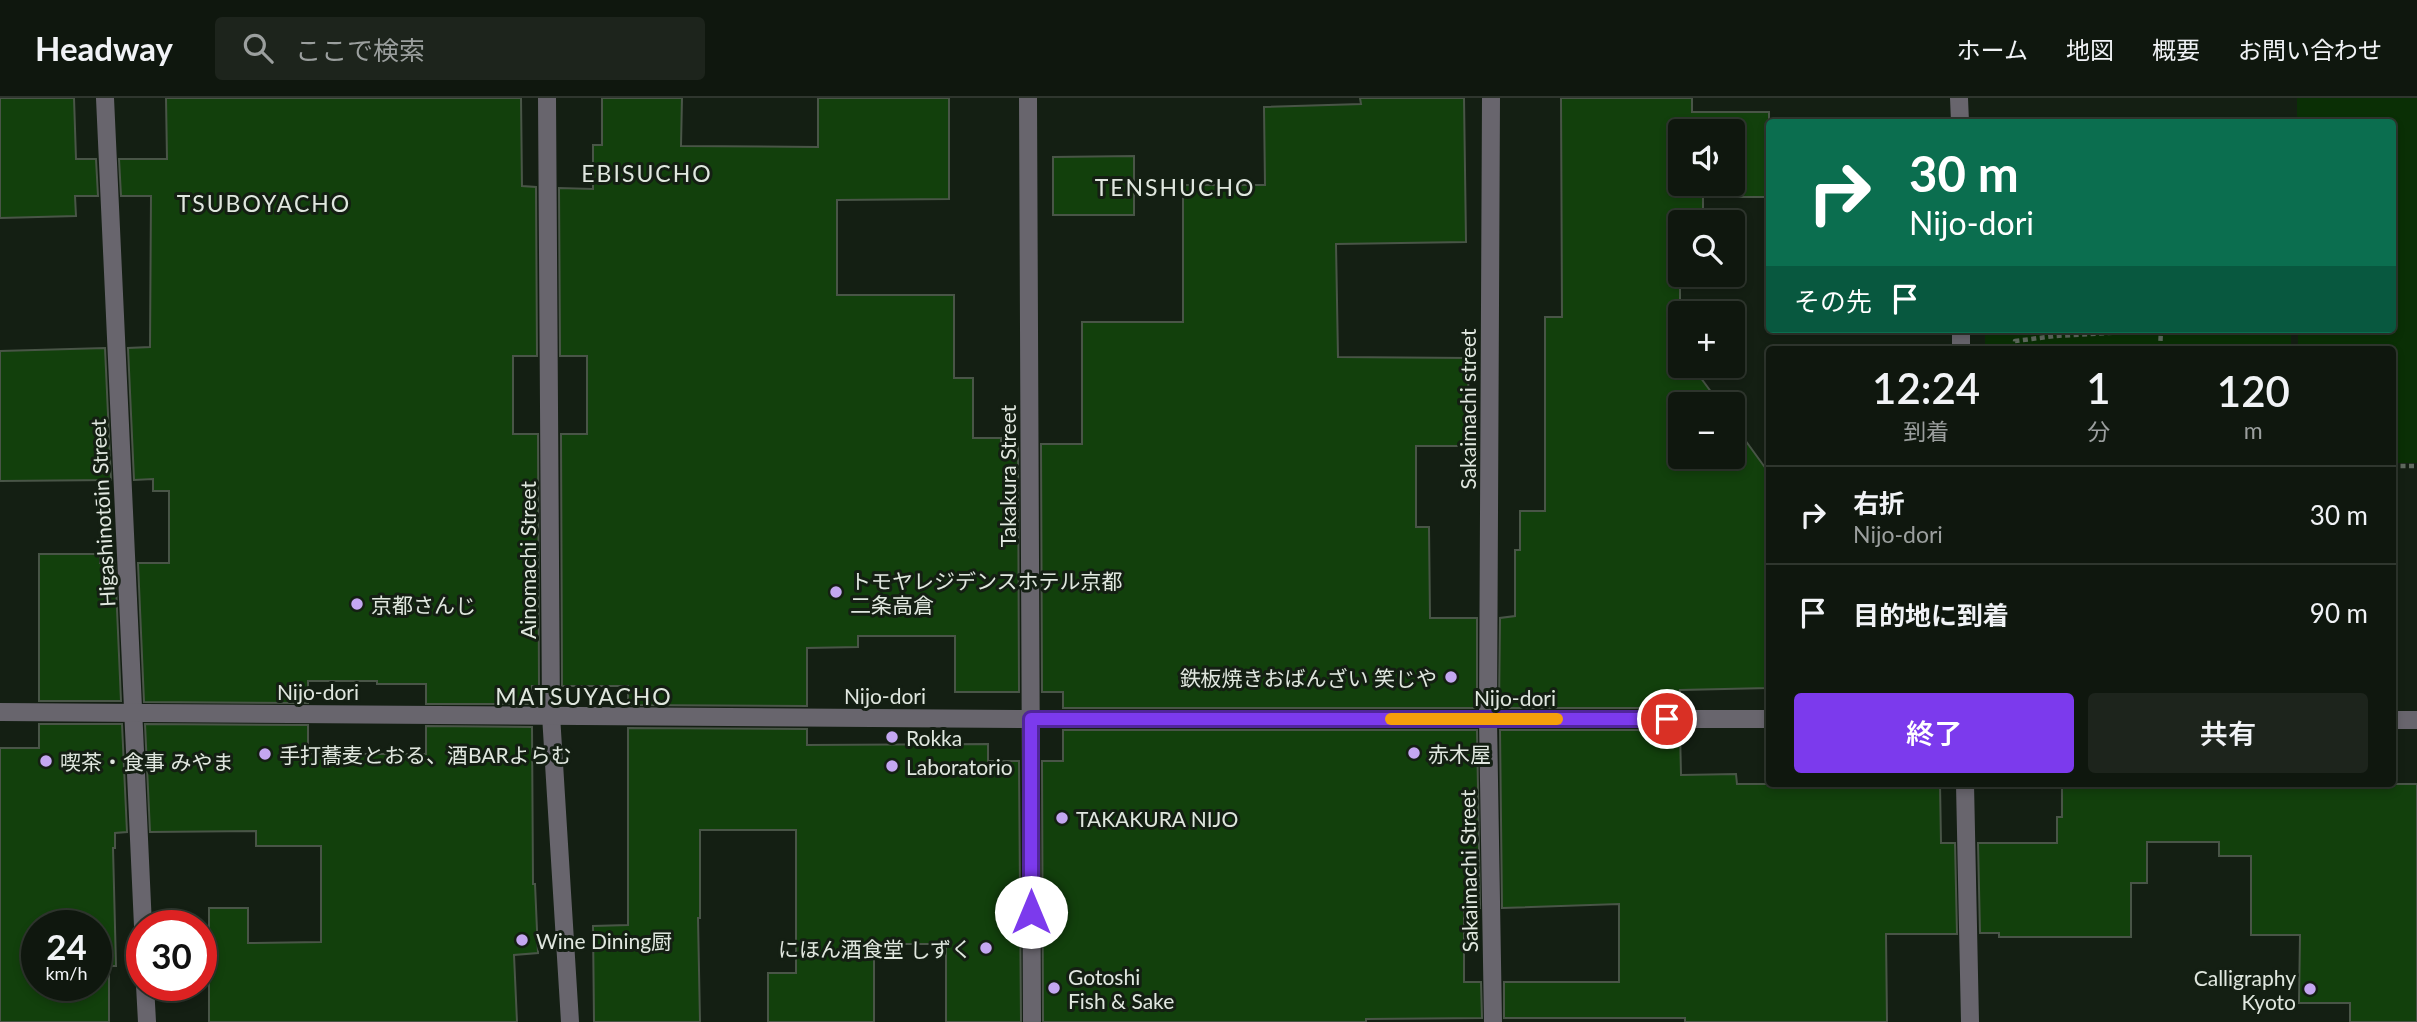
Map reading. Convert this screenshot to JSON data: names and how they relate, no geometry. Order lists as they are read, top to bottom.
{
  "streets": {
    "street": [
      "Sakaimachi street",
      "Takakura Street",
      "Higashinotōin Street",
      "Ainomachi Street",
      "Nijo-dori",
      "Sakaimachi Street"
    ]
  },
  "crossings": [
    ["Sakaimachi street", "Nijo-dori"],
    ["Sakaimachi street", "Sakaimachi Street"],
    ["Takakura Street", "Nijo-dori"],
    ["Higashinotōin Street", "Nijo-dori"],
    ["Ainomachi Street", "Nijo-dori"],
    ["Nijo-dori", "Sakaimachi Street"]
  ],
  "districts": [
    "EBISUCHO",
    "TENSHUCHO",
    "TSUBOYACHO",
    "MATSUYACHO"
  ],
  "places": [
    "トモヤレジデンスホテル京都 二条高倉",
    "京都さんじ",
    "鉄板焼きおばんざい 笑じや",
    "Rokka",
    "赤木屋",
    "手打蕎麦とおる、酒BARよらむ",
    "喫茶・食事 みやま",
    "Laboratorio",
    "TAKAKURA NIJO",
    "Wine Dining厨",
    "にほん酒食堂 しずく",
    "Gotoshi Fish & Sake",
    "Calligraphy Kyoto"
  ],
  "page": {
    "header": "Headway",
    "search": "ここで検索",
    "nav": [
      "ホーム",
      "地図",
      "概要",
      "お問い合わせ"
    ],
    "map_buttons": ["+", "−"],
    "turn": ["30 m", "Nijo-dori"],
    "then": "その先",
    "eta": [
      "12:24",
      "到着",
      "1",
      "分",
      "120",
      "m"
    ],
    "list": [
      {
        "name": "右折",
        "note": "Nijo-dori",
        "value": "30 m"
      },
      {
        "name": "目的地に到着",
        "value": "90 m"
      }
    ],
    "buttons": ["終了", "共有"],
    "speed": "24 km/h",
    "limit": "30"
  }
}
